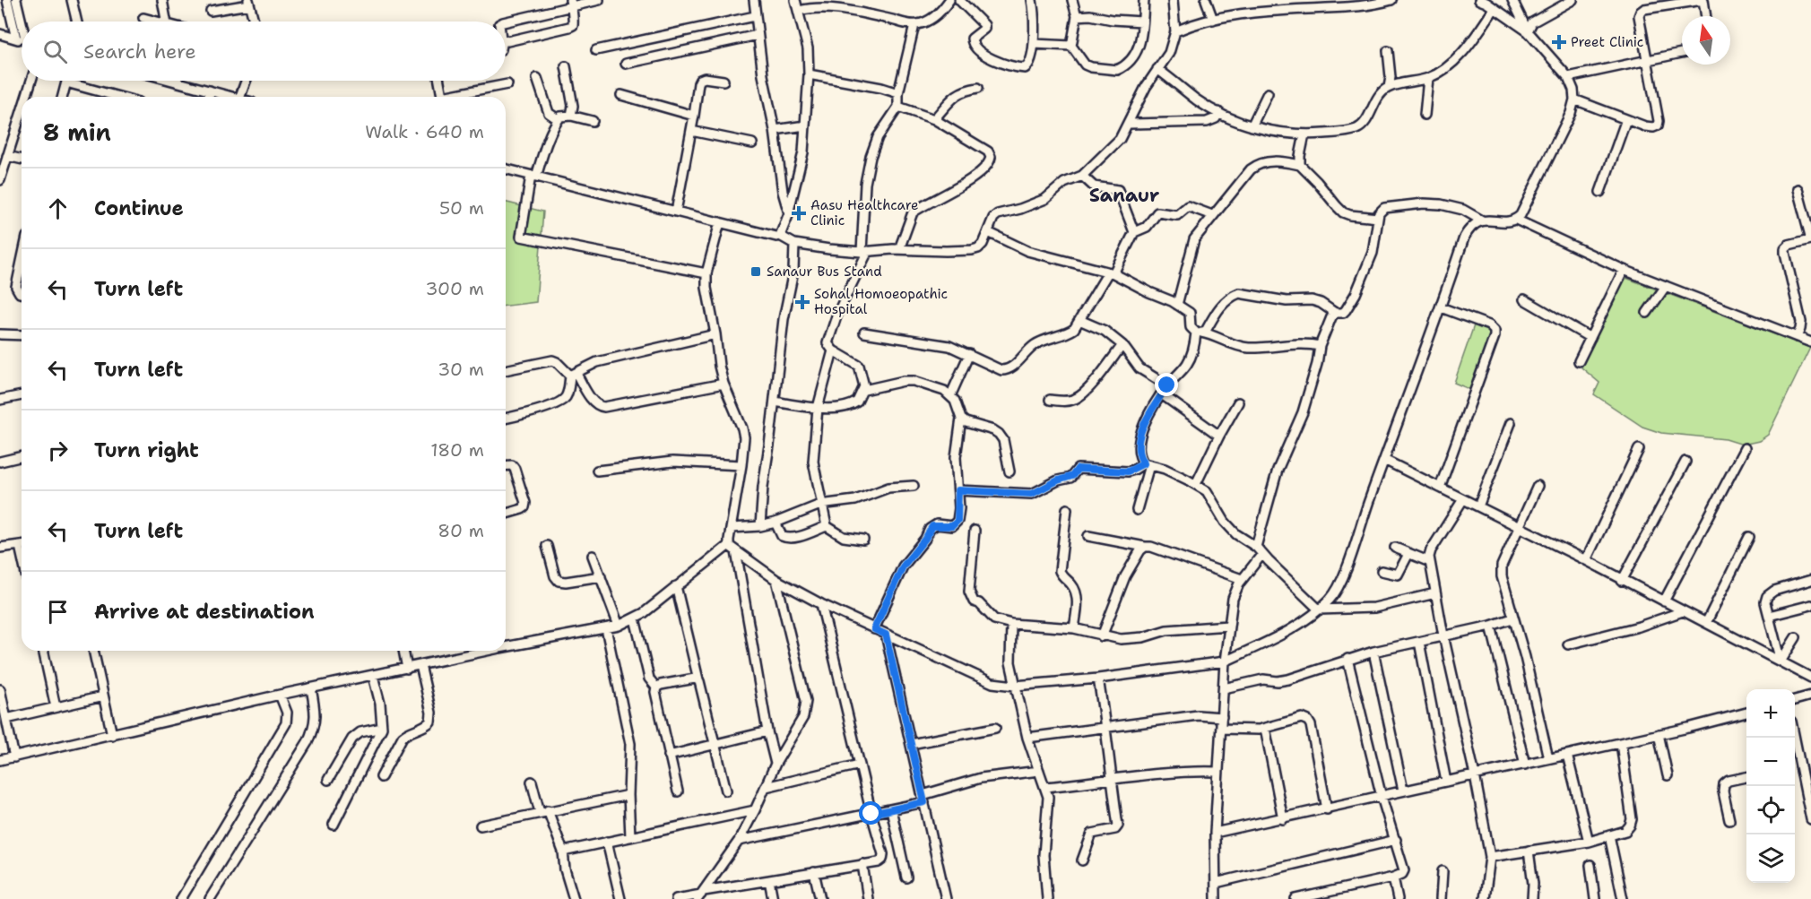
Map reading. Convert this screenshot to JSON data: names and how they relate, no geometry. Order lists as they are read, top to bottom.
{
  "districts": ["Sanaur"],
  "places": {
    "health": ["Preet Clinic", "Aasu Healthcare Clinic", "Sohal Homoeopathic Hospital"],
    "transit": ["Sanaur Bus Stand"]
  },
  "north": "top",
  "page": {
    "search": "Search here",
    "heading": ["8 min", "Walk · 640 m"],
    "list": [
      ["Continue", "50 m"],
      ["Turn left", "300 m"],
      ["Turn left", "30 m"],
      ["Turn right", "180 m"],
      ["Turn left", "80 m"],
      "Arrive at destination"
    ],
    "map_buttons": ["+", "−"]
  }
}
